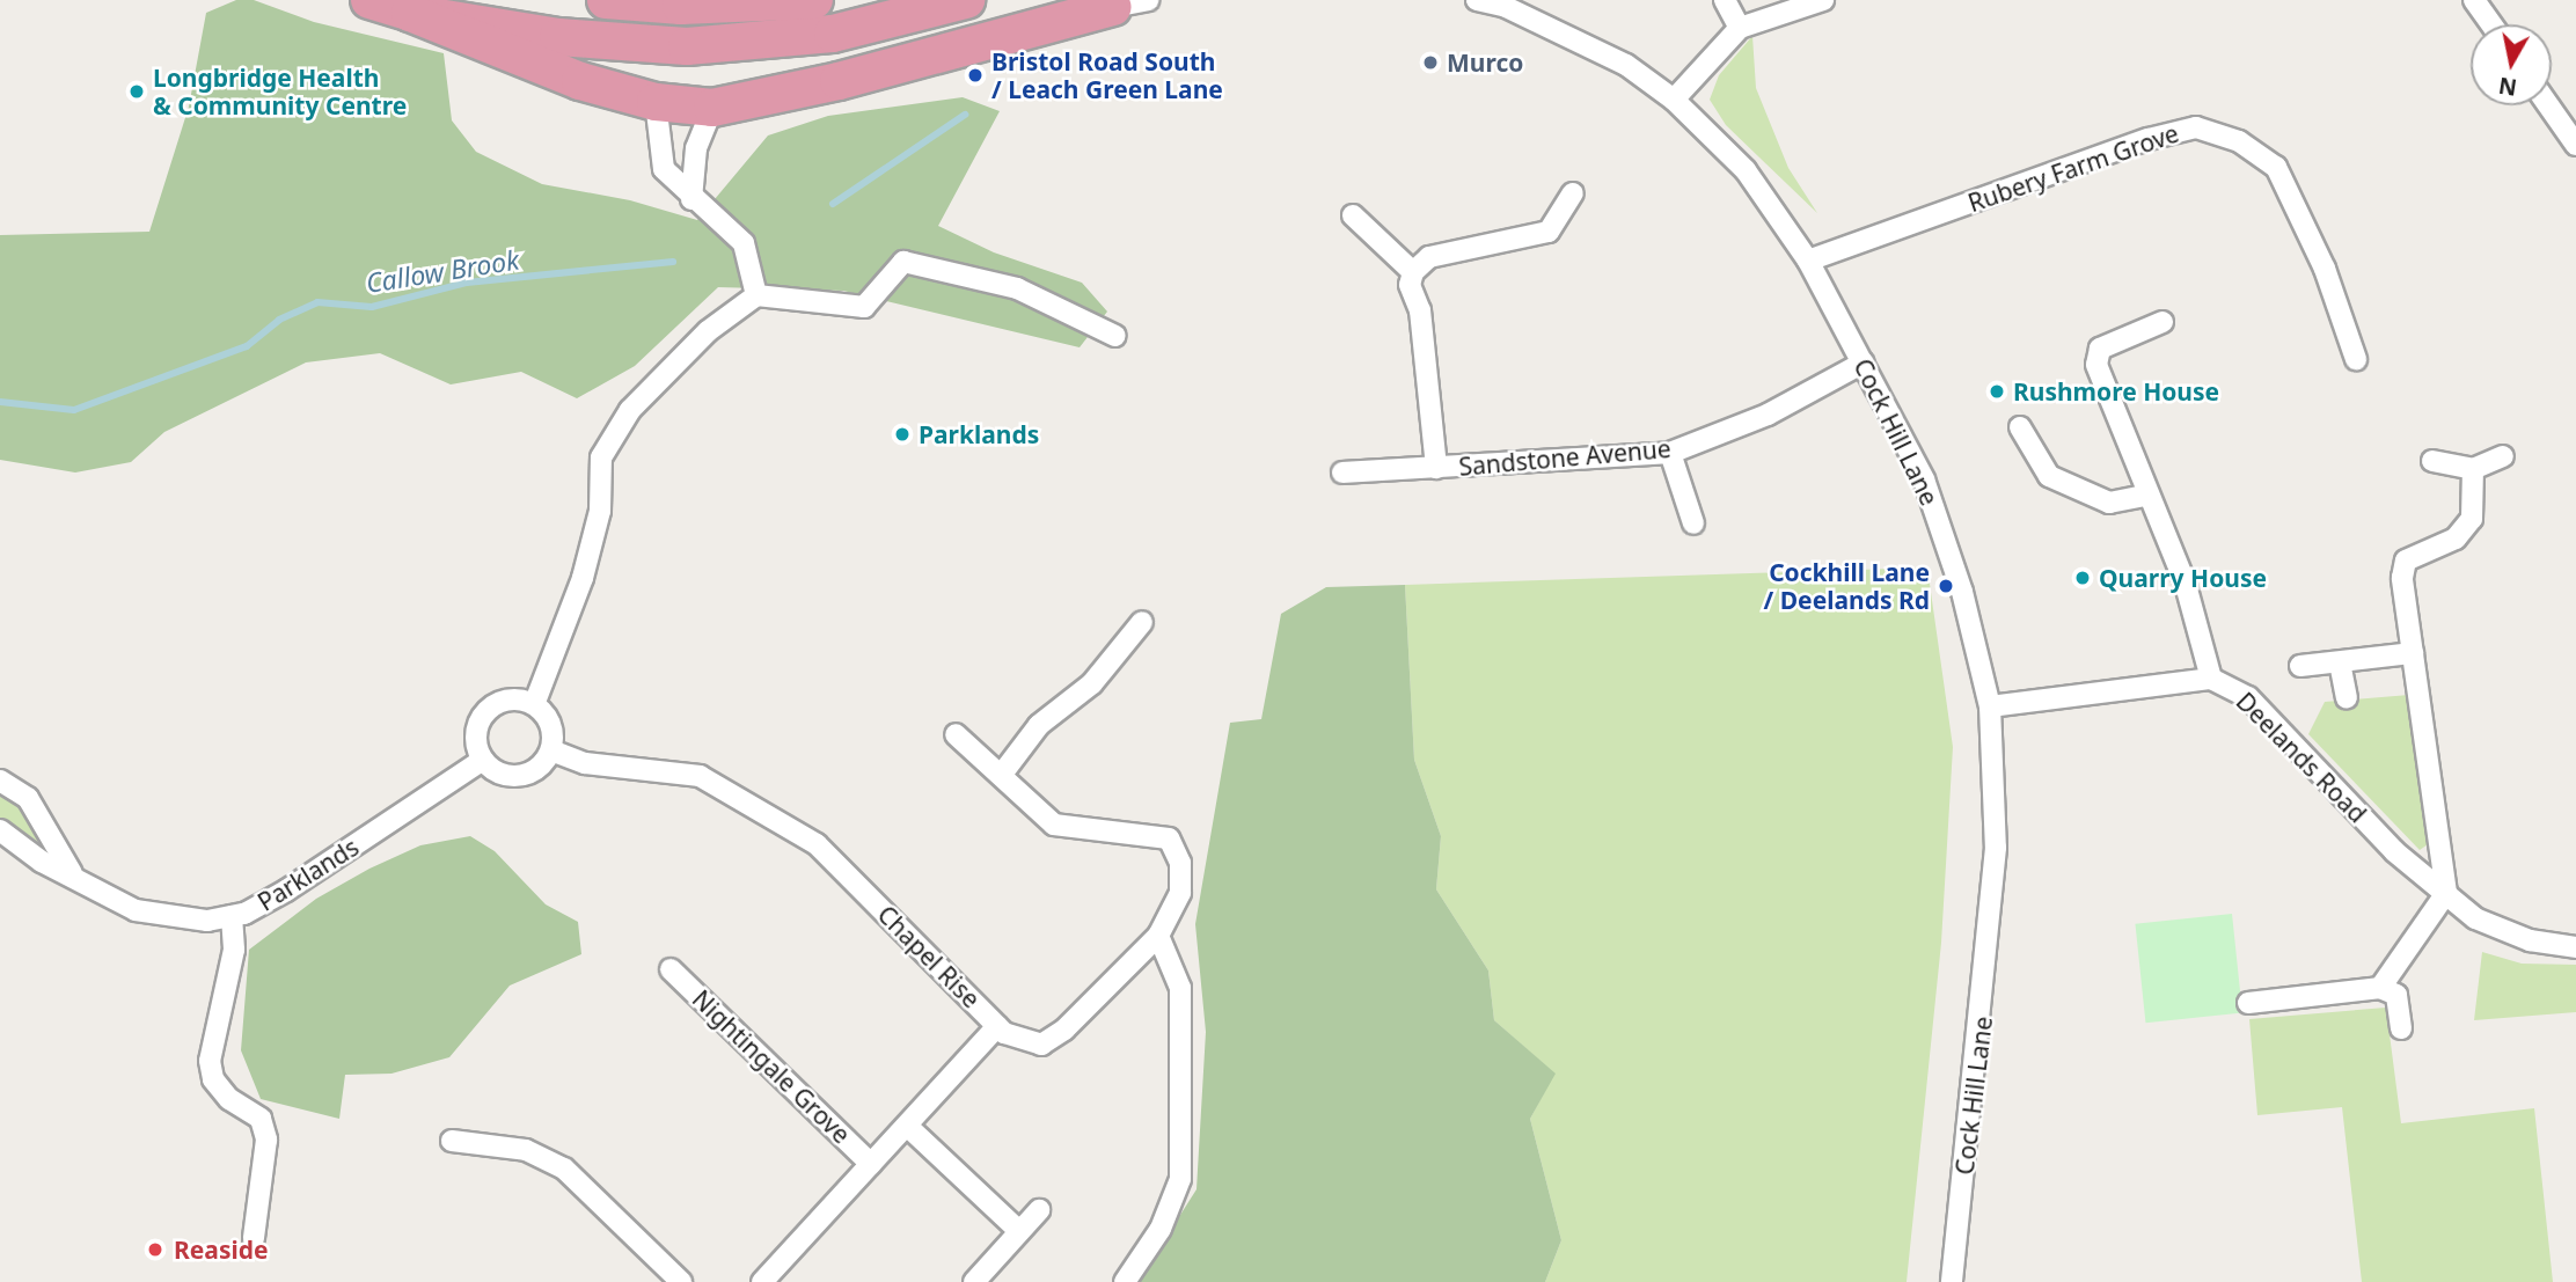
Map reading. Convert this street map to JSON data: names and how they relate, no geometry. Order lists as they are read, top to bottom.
{
  "streets": {
    "street": [
      "Rubery Farm Grove",
      "Cock Hill Lane",
      "Sandstone Avenue",
      "Deelands Road",
      "Parklands",
      "Chapel Rise",
      "Nightingale Grove"
    ]
  },
  "crossings": [
    ["Rubery Farm Grove", "Cock Hill Lane"],
    ["Cock Hill Lane", "Sandstone Avenue"],
    ["Cock Hill Lane", "Deelands Road"],
    ["Parklands", "Chapel Rise"],
    ["Chapel Rise", "Nightingale Grove"]
  ],
  "water": ["Callow Brook"],
  "places": [
    "Murco",
    "Bristol Road South / Leach Green Lane",
    "Longbridge Health & Community Centre",
    "Rushmore House",
    "Parklands",
    "Quarry House",
    "Cockhill Lane / Deelands Rd",
    "Reaside"
  ],
  "north": "bottom"
}
